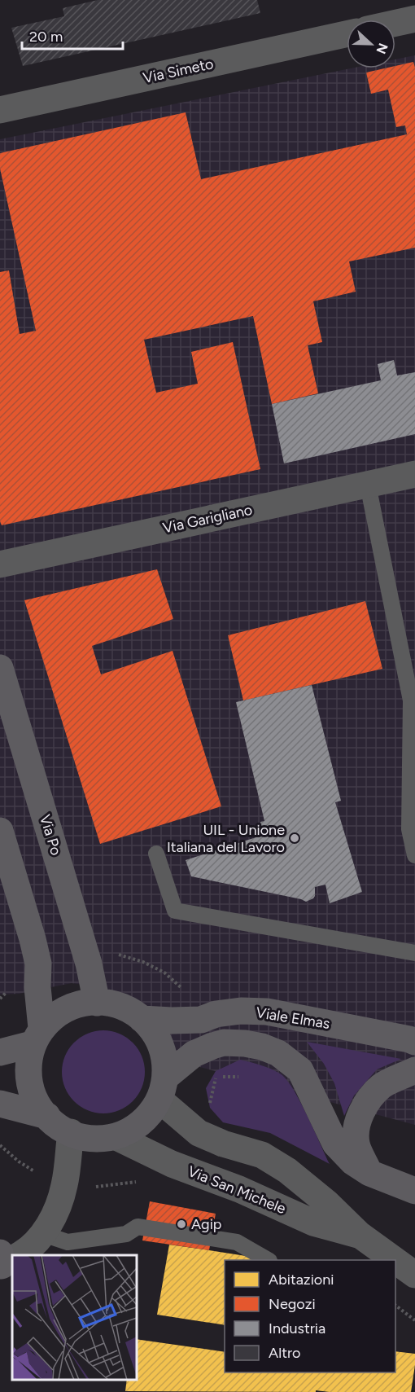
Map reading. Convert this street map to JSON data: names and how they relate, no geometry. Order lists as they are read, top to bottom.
{
  "streets": {
    "main road": ["Via Po", "Viale Elmas"],
    "street": ["Via Simeto", "Via Garigliano", "Via San Michele"]
  },
  "crossings": [
    ["Via Po", "Viale Elmas"],
    ["Via Po", "Via San Michele"],
    ["Viale Elmas", "Via San Michele"]
  ],
  "places": ["UIL - Unione Italiana del Lavoro", "Agip"],
  "legend": [
    "Abitazioni",
    "Negozi",
    "Industria",
    "Altro"
  ],
  "scale_bar": "20 m",
  "north": "right"
}
